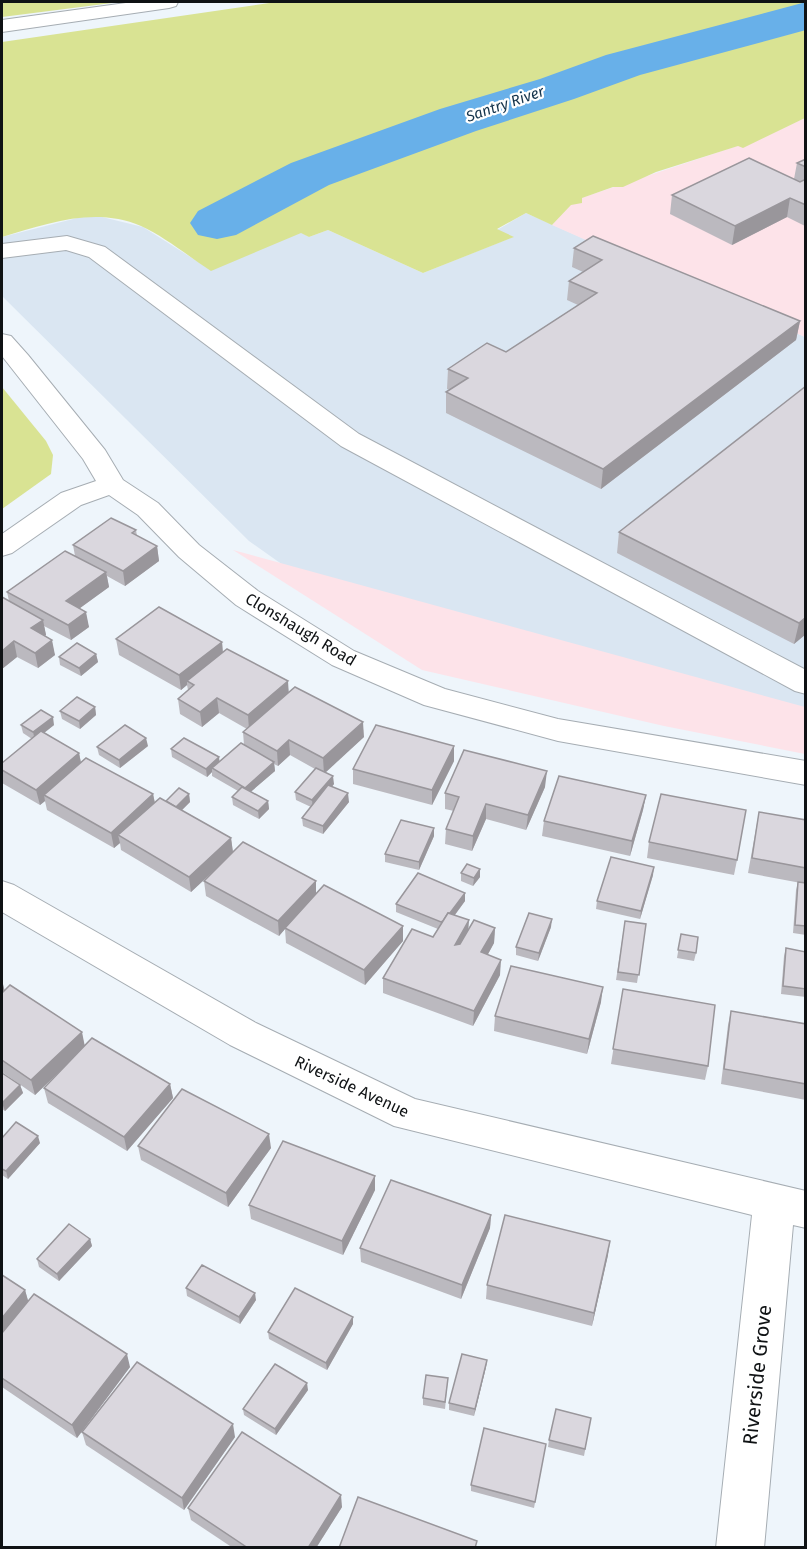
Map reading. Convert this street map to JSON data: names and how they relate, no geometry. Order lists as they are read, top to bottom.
{
  "streets": {
    "street": ["Clonshaugh Road", "Riverside Avenue", "Riverside Grove"]
  },
  "crossings": [
    ["Riverside Avenue", "Riverside Grove"]
  ],
  "water": ["Santry River"]
}
